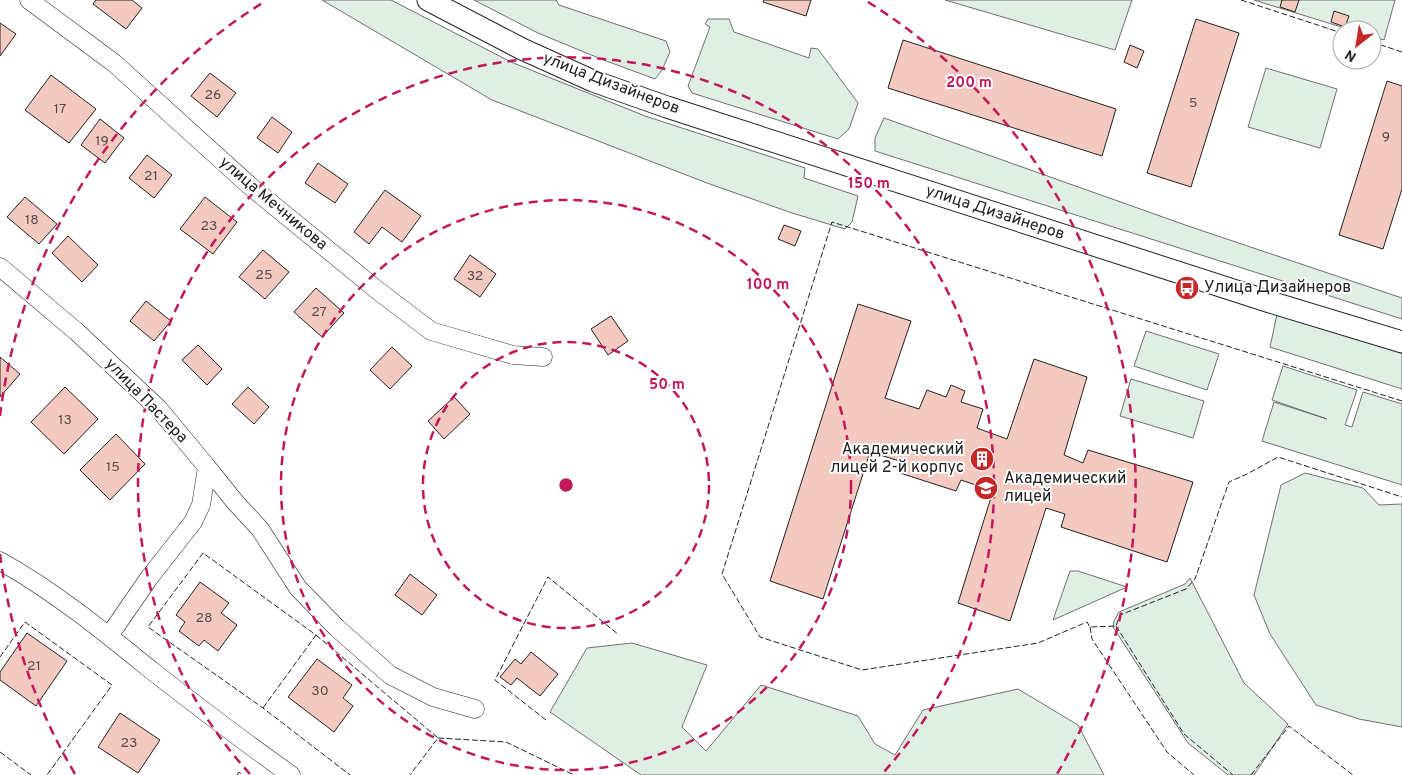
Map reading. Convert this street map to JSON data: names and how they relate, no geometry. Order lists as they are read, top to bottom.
{
  "streets": {
    "street": ["улица Дизайнеров", "улица Мечникова", "улица Пастера"]
  },
  "places": {
    "bus stop": ["Улица Дизайнеров"],
    "building": ["Академический лицей 2-й корпус"],
    "school or university": ["Академический лицей"]
  },
  "house_numbers": [
    "26",
    "5",
    "17",
    "9",
    "19",
    "21",
    "18",
    "23",
    "25",
    "32",
    "27",
    "13",
    "15",
    "28",
    "21",
    "30",
    "23"
  ],
  "north": "bottom left",
  "rings": [
    "200 m",
    "150 m",
    "100 m",
    "50 m"
  ]
}
